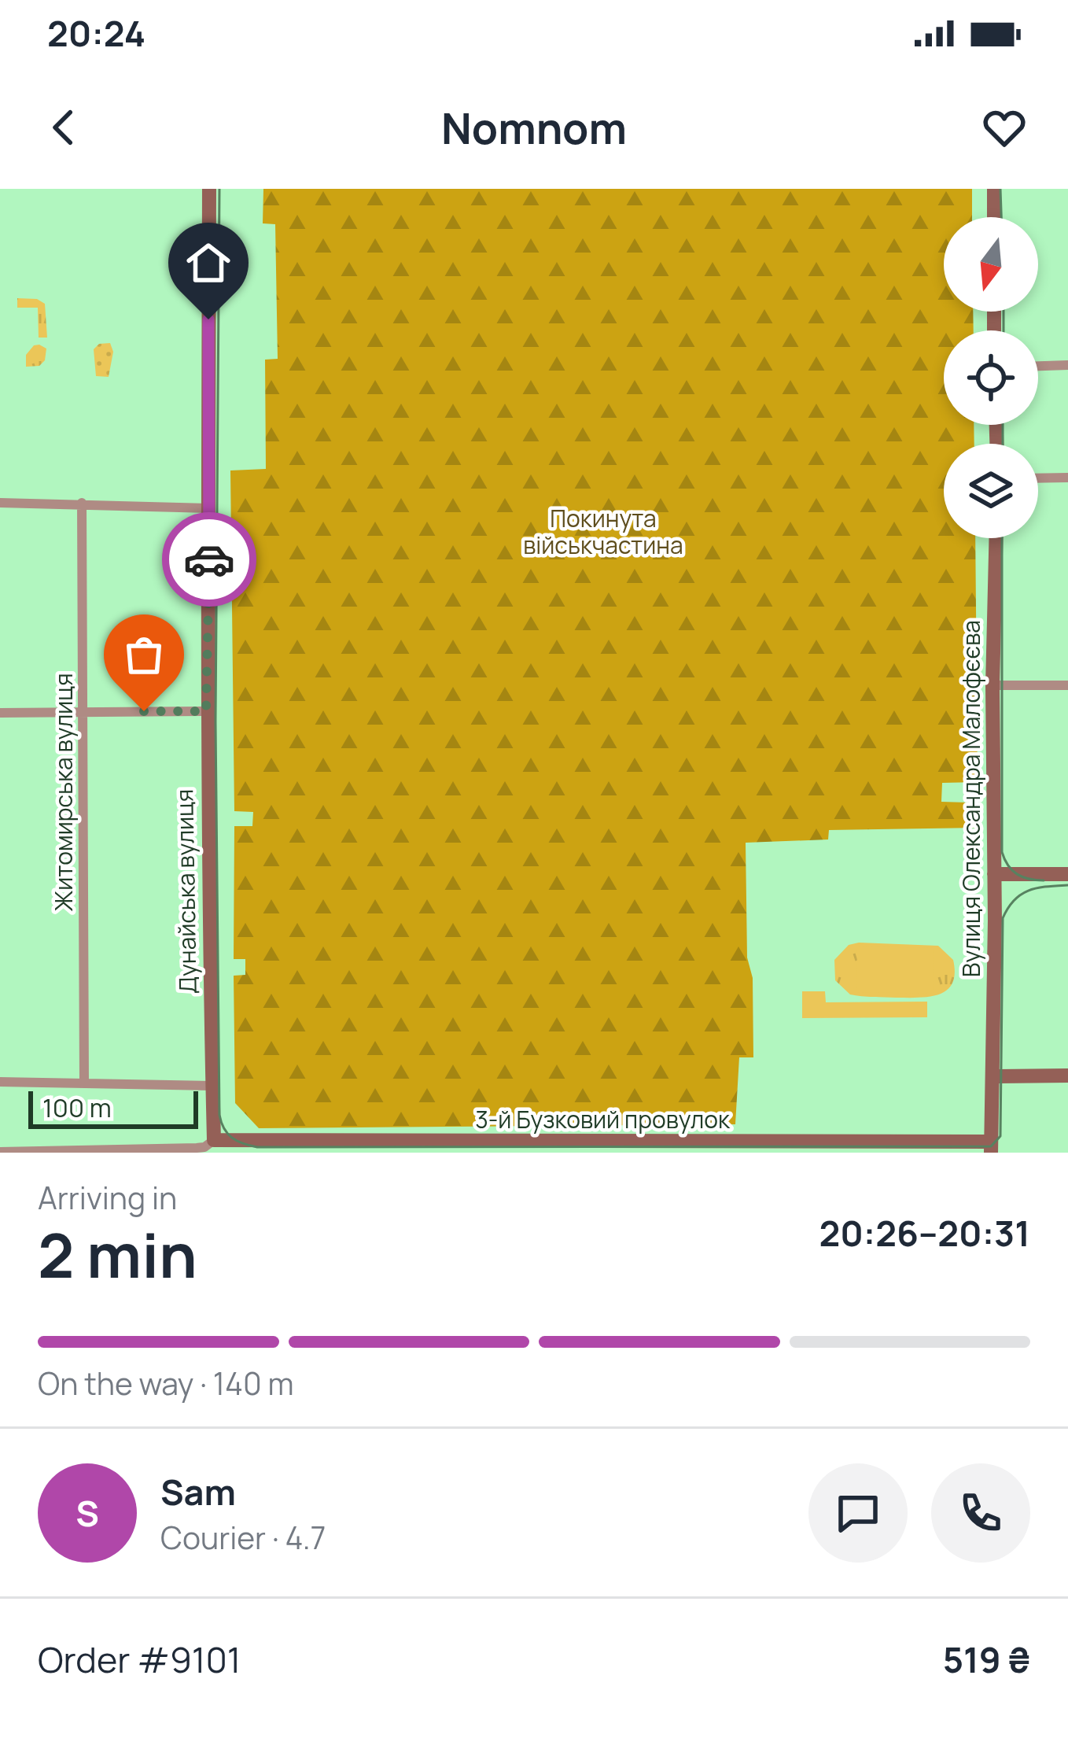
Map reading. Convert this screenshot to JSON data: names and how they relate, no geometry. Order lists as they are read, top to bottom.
{
  "streets": {
    "street": [
      "Житомирська вулиця",
      "Вулиця Олександра Малофєєва",
      "Дунайська вулиця",
      "3-й Бузковий провулок"
    ]
  },
  "crossings": [
    ["Дунайська вулиця", "3-й Бузковий провулок"]
  ],
  "parks": ["Покинута військчастина"],
  "scale_bar": "100 m",
  "north": "bottom",
  "page": {
    "status": "20:24",
    "header": "Nomnom",
    "scale": "100 m",
    "heading": ["2 min", "Arriving in", "20:26–20:31"],
    "panel": [
      "Sam",
      "Courier · 4.7",
      "Order #9101",
      "519 ₴"
    ],
    "bar": "On the way · 140 m",
    "round": "S"
  }
}
